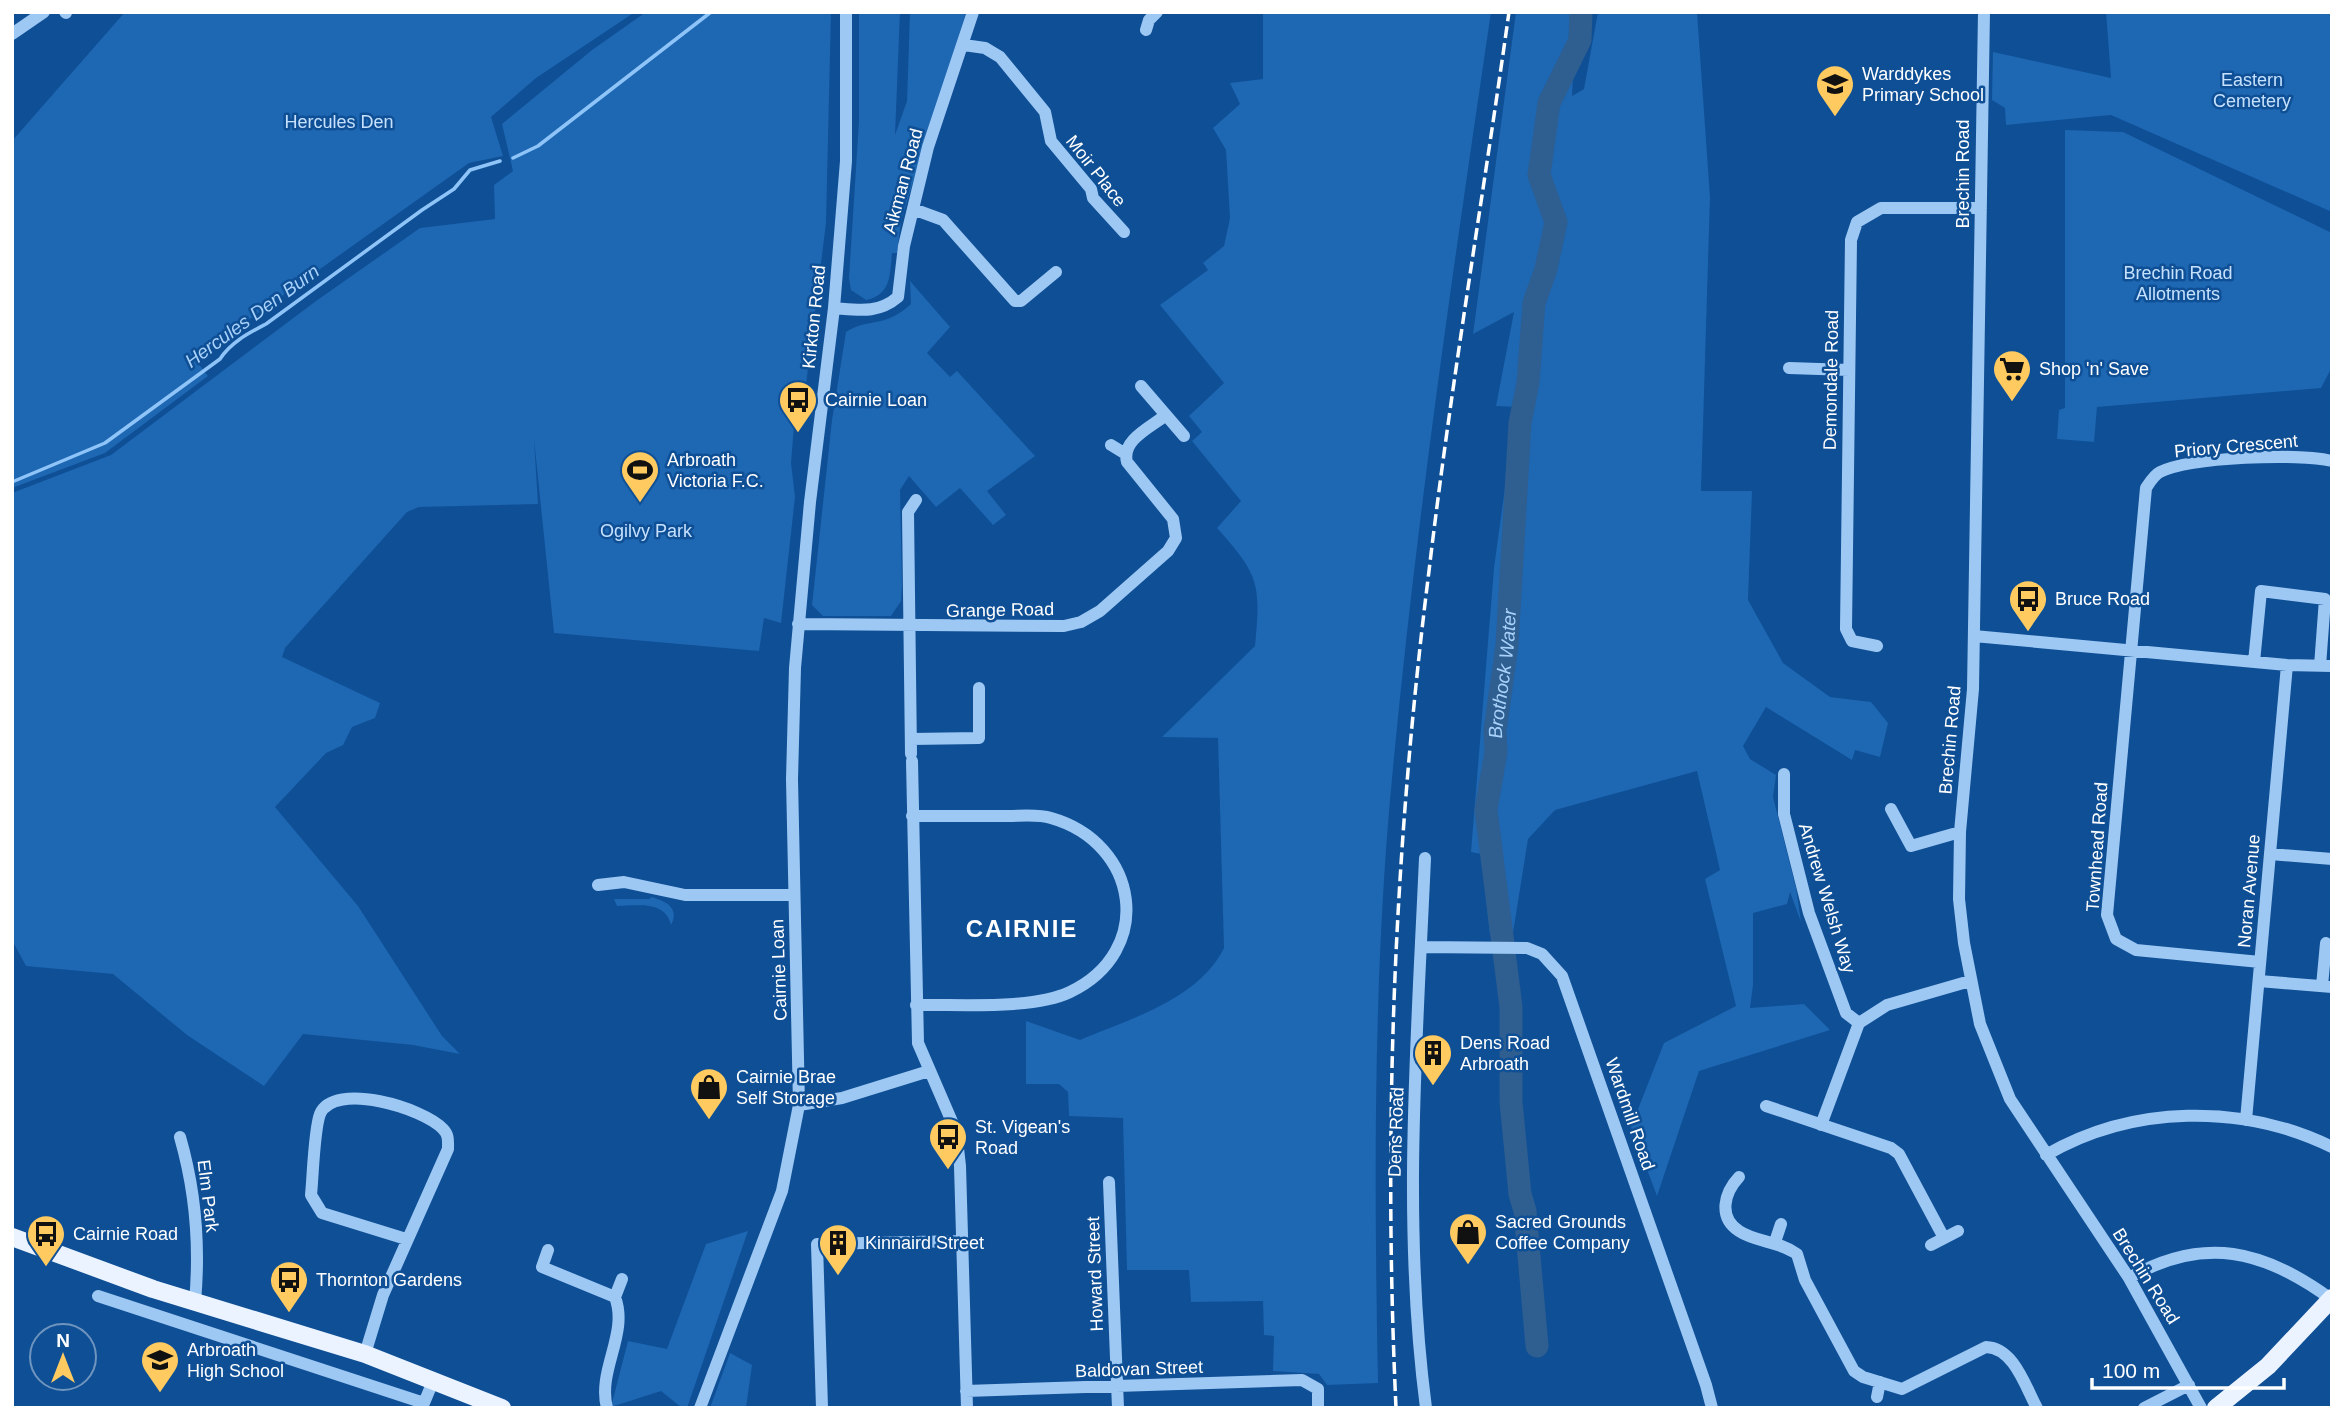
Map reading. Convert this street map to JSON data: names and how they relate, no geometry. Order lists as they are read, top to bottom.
{
  "streets": {
    "street": [
      "Moir Place",
      "Brechin Road",
      "Aikman Road",
      "Kirkton Road",
      "Demondale Road",
      "Priory Crescent",
      "Grange Road",
      "Townhead Road",
      "Noran Avenue",
      "Andrew Welsh Way",
      "Cairnie Loan",
      "Wardmill Road",
      "Dens Road",
      "Elm Park",
      "Howard Street",
      "Baldovan Street"
    ]
  },
  "crossings": [
    ["Moir Place", "Aikman Road"],
    ["Brechin Road", "Demondale Road"],
    ["Aikman Road", "Kirkton Road"],
    ["Kirkton Road", "Grange Road"],
    ["Kirkton Road", "Cairnie Loan"],
    ["Priory Crescent", "Townhead Road"],
    ["Grange Road", "Cairnie Loan"],
    ["Townhead Road", "Noran Avenue"],
    ["Wardmill Road", "Dens Road"],
    ["Howard Street", "Baldovan Street"]
  ],
  "districts": ["CAIRNIE"],
  "water": ["Hercules Den Burn", "Brothock Water"],
  "parks": [
    "Eastern Cemetery",
    "Hercules Den",
    "Brechin Road Allotments",
    "Ogilvy Park"
  ],
  "places": {
    "school or university": ["Warddykes Primary School", "Arbroath High School"],
    "supermarket": ["Shop 'n' Save"],
    "bus stop": [
      "Cairnie Loan",
      "Bruce Road",
      "St. Vigean's Road",
      "Cairnie Road",
      "Thornton Gardens"
    ],
    "sports": ["Arbroath Victoria F.C."],
    "building": ["Dens Road Arbroath", "Kinnaird Street"],
    "shop": ["Cairnie Brae Self Storage", "Sacred Grounds Coffee Company"]
  },
  "scale_bar": "100 m",
  "north": "top"
}
